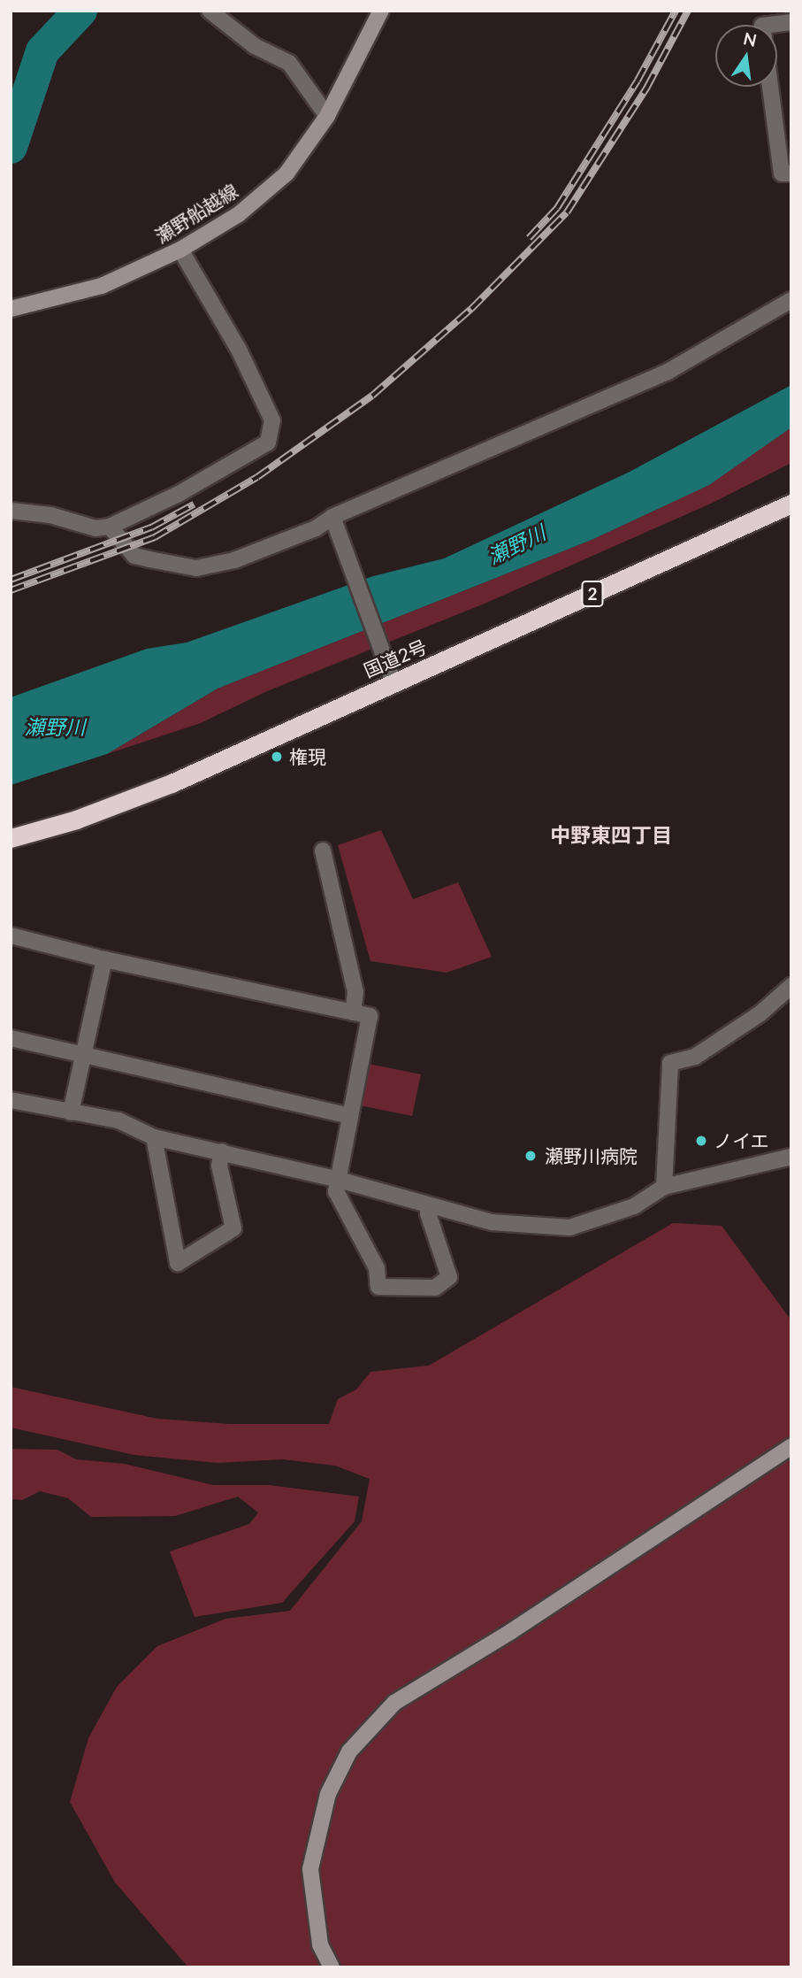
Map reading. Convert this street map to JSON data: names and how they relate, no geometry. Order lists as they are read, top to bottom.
{
  "streets": {
    "highway": ["2", "国道2号"],
    "street": ["瀬野船越線"]
  },
  "districts": ["中野東四丁目"],
  "water": ["瀬野川"],
  "places": ["権現", "ノイエ", "瀬野川病院"],
  "north": "top"
}
